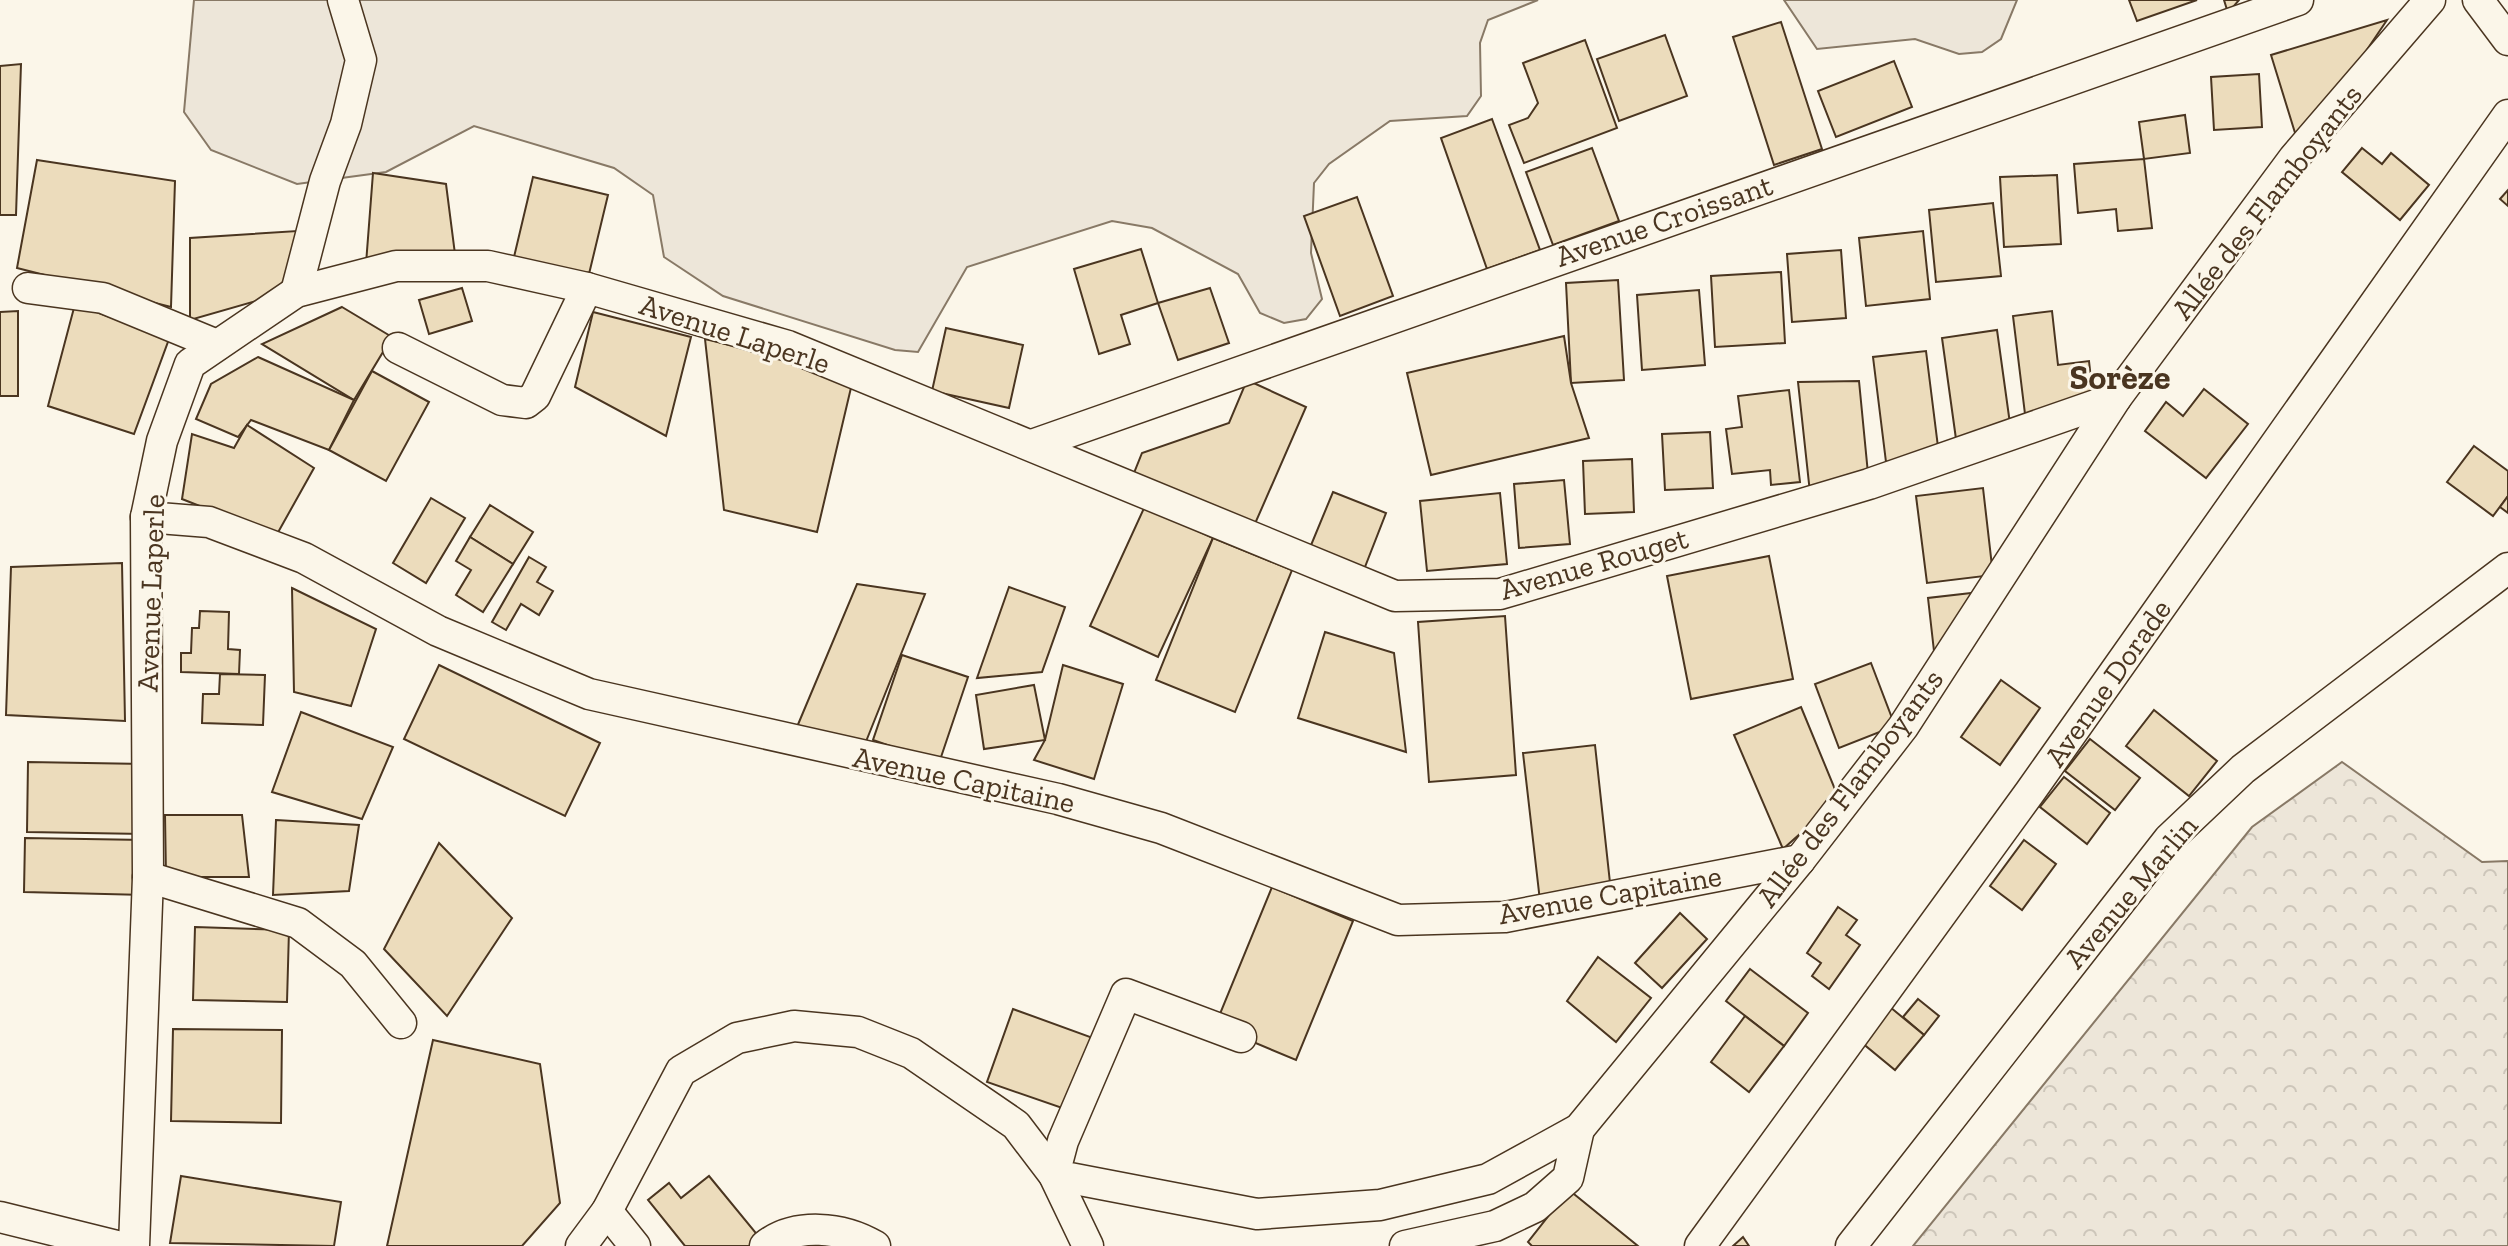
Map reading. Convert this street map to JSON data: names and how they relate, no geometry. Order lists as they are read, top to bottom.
{
  "streets": {
    "street": [
      "Allée des Flamboyants",
      "Avenue Croissant",
      "Avenue Laperle",
      "Avenue Rouget",
      "Avenue Dorade",
      "Avenue Capitaine",
      "Avenue Marlin"
    ]
  },
  "crossings": [
    ["Allée des Flamboyants", "Avenue Rouget"],
    ["Allée des Flamboyants", "Avenue Capitaine"],
    ["Avenue Croissant", "Avenue Laperle"],
    ["Avenue Croissant", "Avenue Rouget"],
    ["Avenue Laperle", "Avenue Rouget"],
    ["Avenue Laperle", "Avenue Capitaine"]
  ],
  "districts": ["Sorèze"]
}
